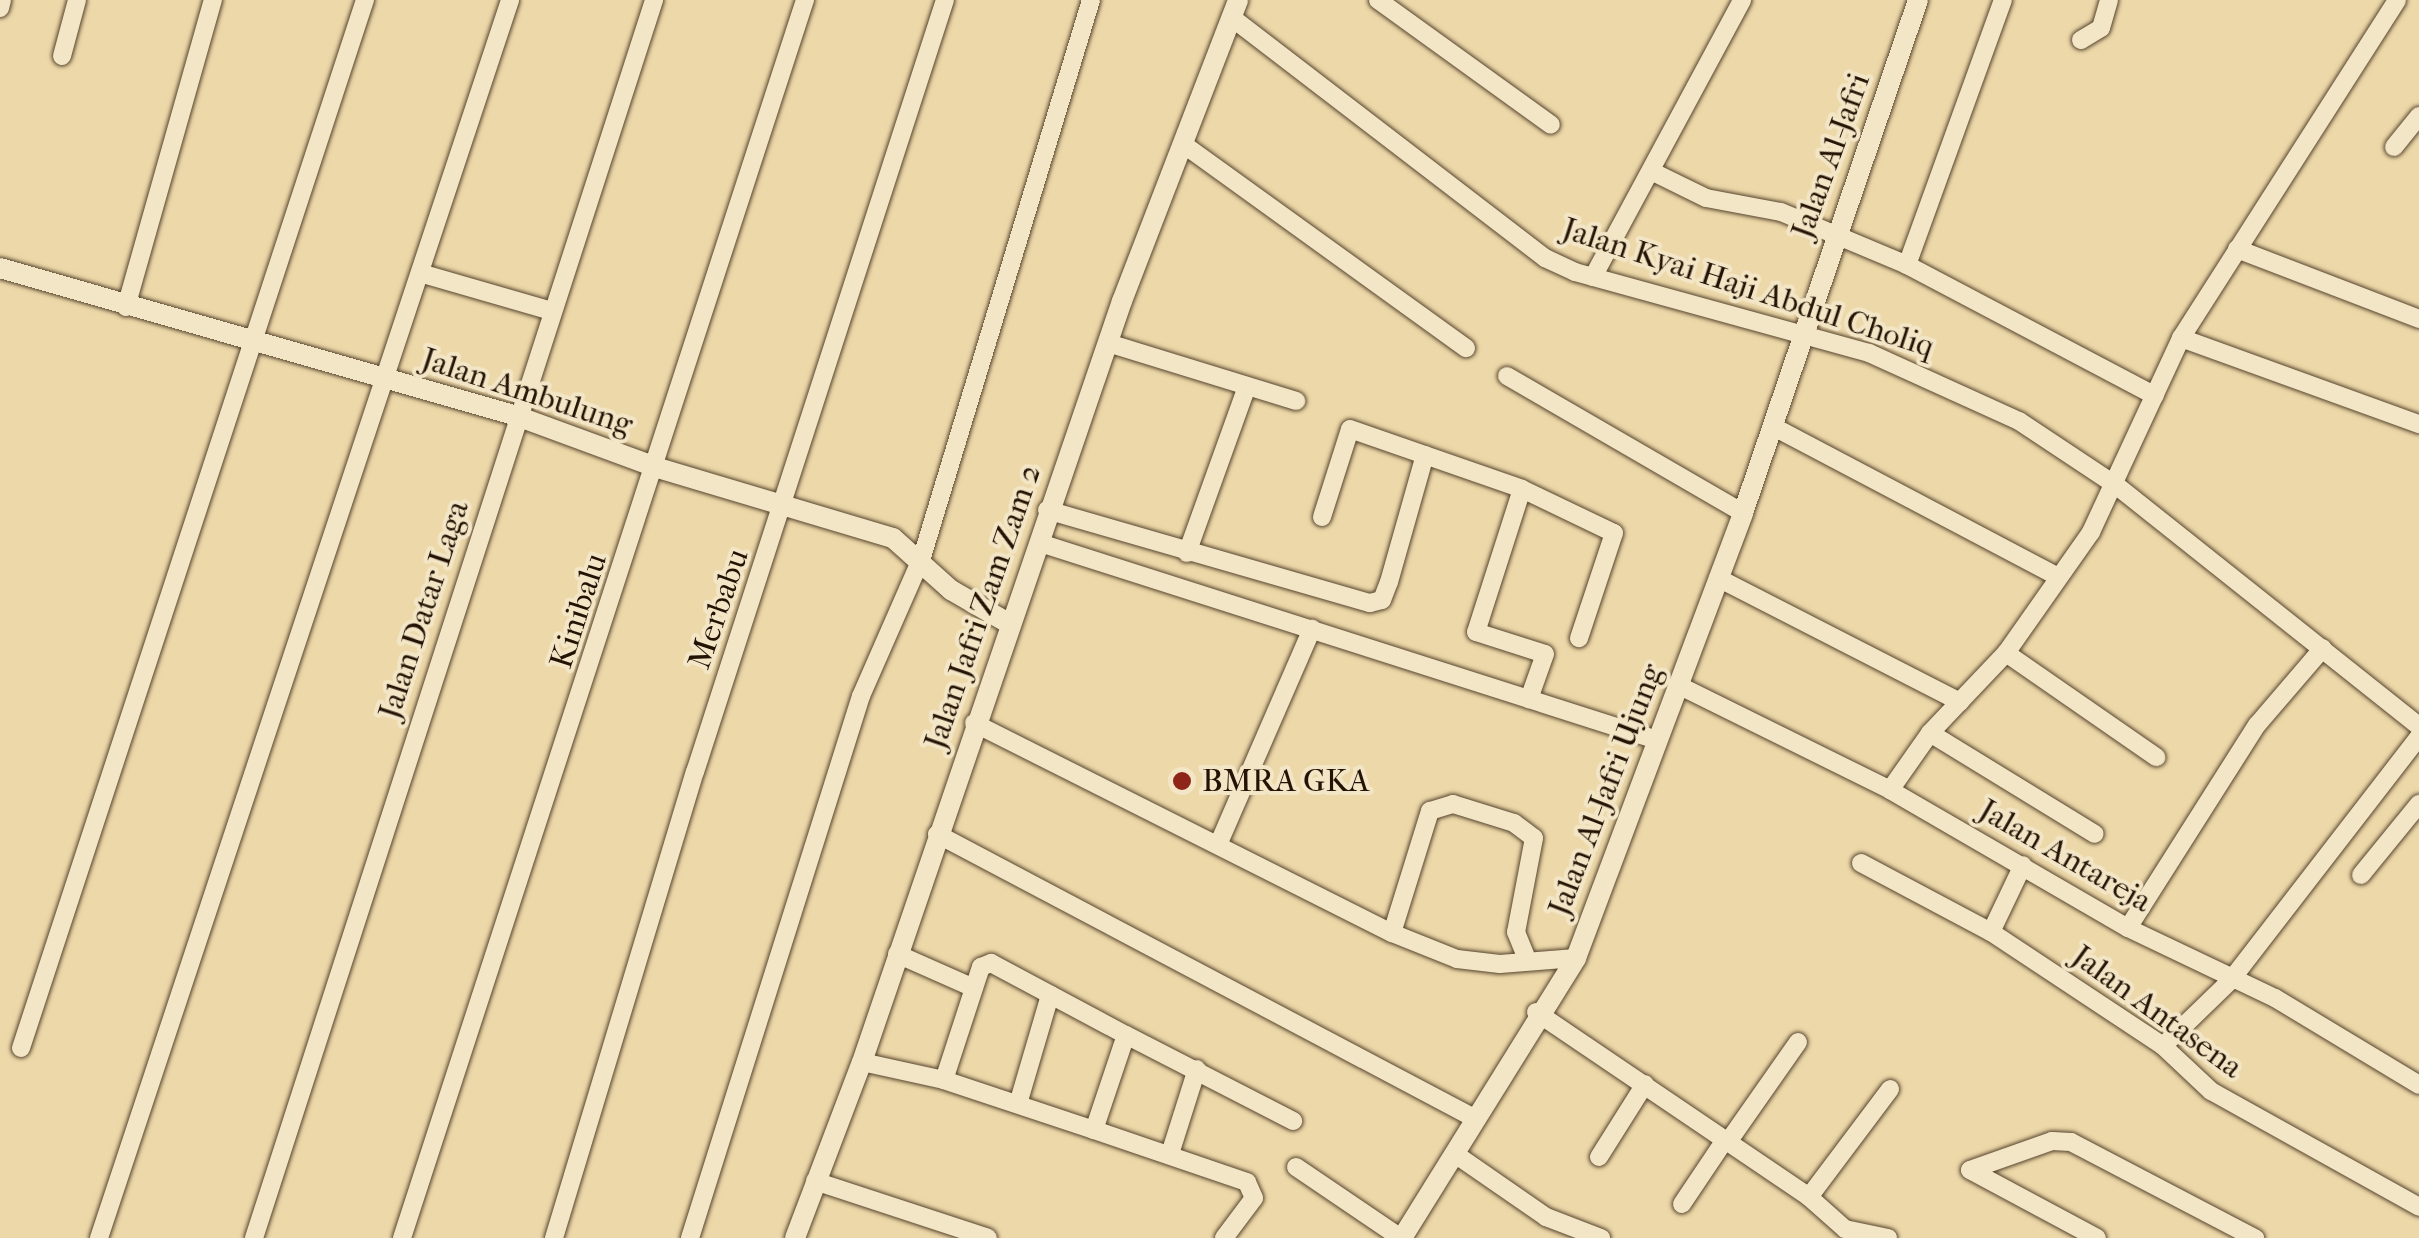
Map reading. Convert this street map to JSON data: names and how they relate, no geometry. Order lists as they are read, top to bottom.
{
  "streets": {
    "street": [
      "Jalan Al-Jafri",
      "Jalan Kyai Haji Abdul Choliq",
      "Jalan Ambulung",
      "Jalan Jafri Zam Zam 2",
      "Merbabu",
      "Jalan Datar Laga",
      "Kinibalu",
      "Jalan Al-Jafri Ujung",
      "Jalan Antareja",
      "Jalan Antasena"
    ]
  },
  "crossings": [
    ["Jalan Al-Jafri", "Jalan Kyai Haji Abdul Choliq"],
    ["Jalan Al-Jafri", "Jalan Al-Jafri Ujung"],
    ["Jalan Kyai Haji Abdul Choliq", "Jalan Jafri Zam Zam 2"],
    ["Jalan Kyai Haji Abdul Choliq", "Jalan Al-Jafri Ujung"],
    ["Jalan Ambulung", "Jalan Jafri Zam Zam 2"],
    ["Jalan Ambulung", "Merbabu"],
    ["Jalan Ambulung", "Jalan Datar Laga"],
    ["Jalan Ambulung", "Kinibalu"],
    ["Jalan Al-Jafri Ujung", "Jalan Antareja"]
  ],
  "places": ["BMRA GKA"]
}
